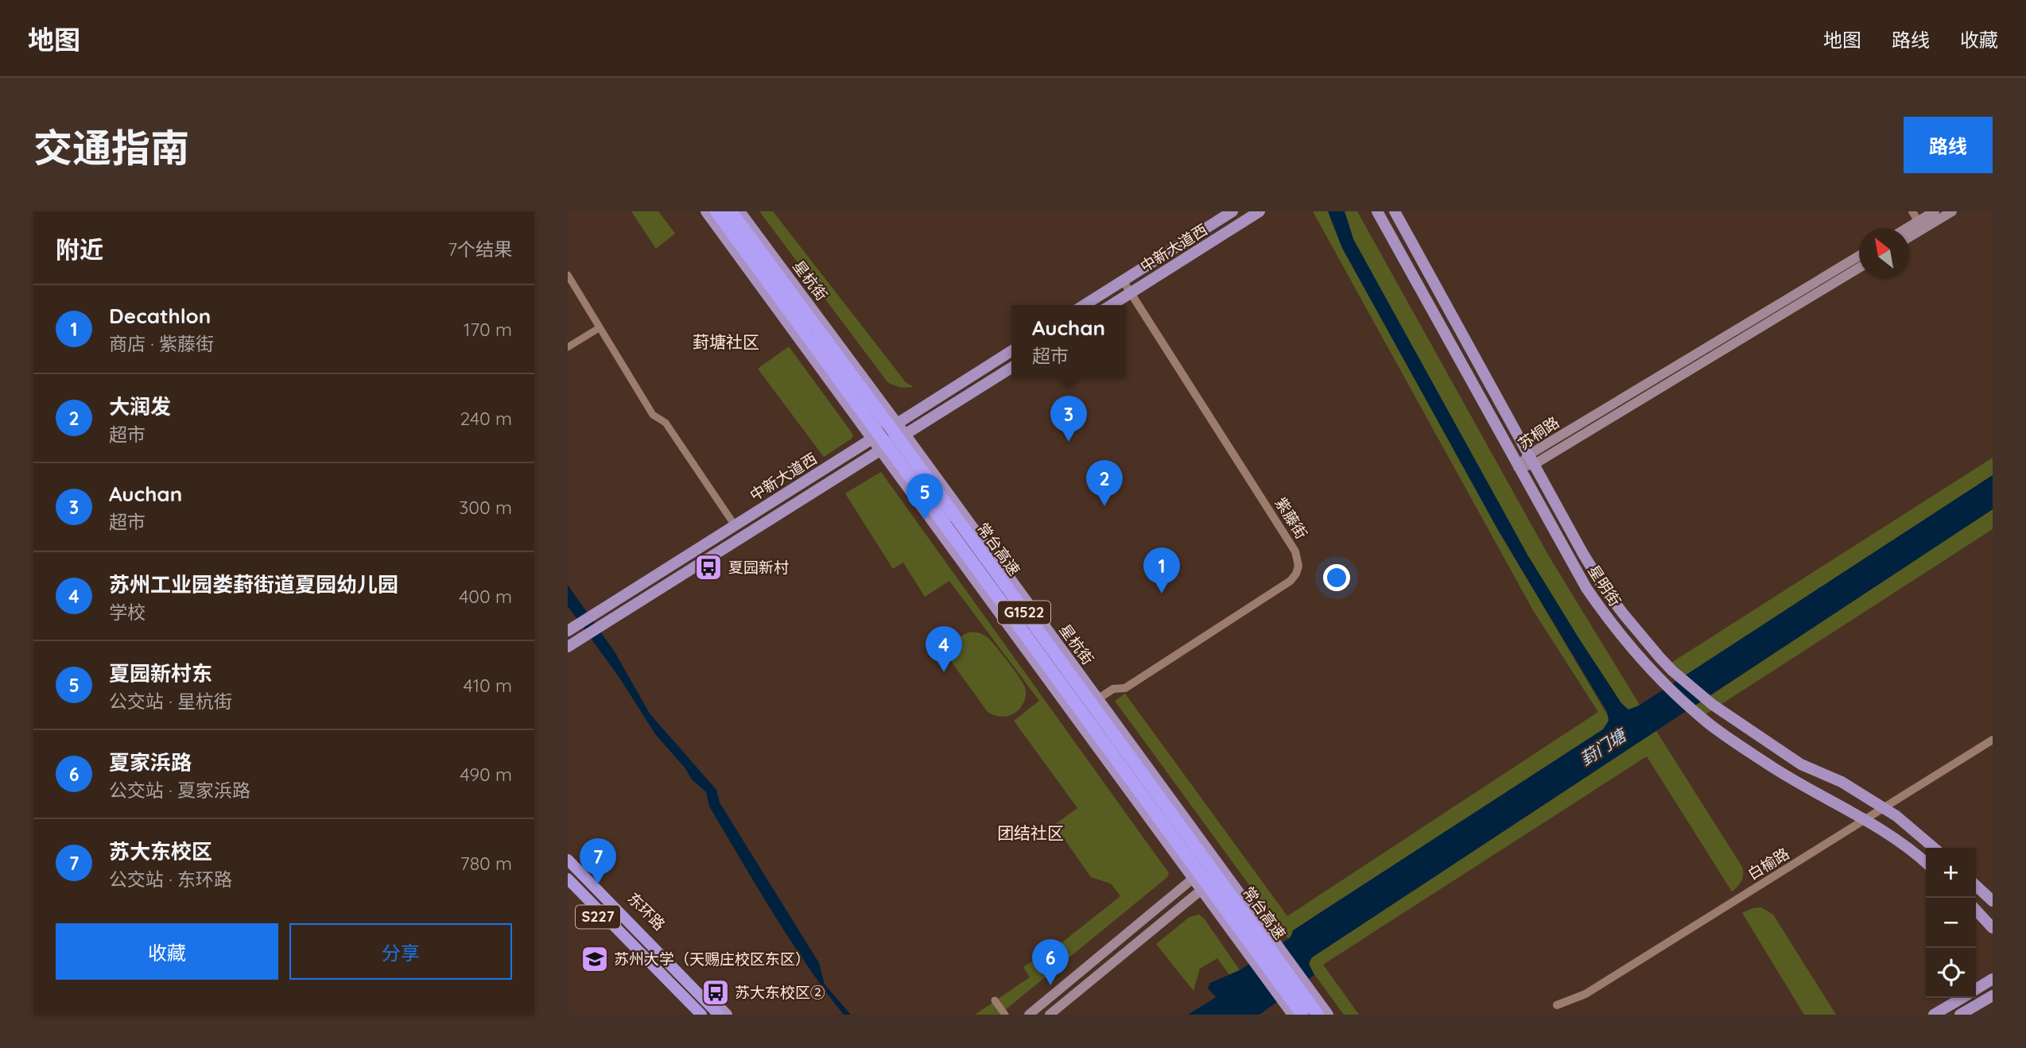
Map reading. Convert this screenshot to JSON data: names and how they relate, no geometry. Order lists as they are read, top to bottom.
{
  "streets": {
    "highway": ["常台高速", "G1522"],
    "main road": [
      "中新大道西",
      "星杭街",
      "苏桐路",
      "星明街",
      "东环路",
      "S227"
    ],
    "street": ["紫藤街", "白榆路"]
  },
  "crossings": [
    ["中新大道西", "星杭街"],
    ["中新大道西", "紫藤街"],
    ["星杭街", "紫藤街"],
    ["苏桐路", "星明街"],
    ["星明街", "白榆路"]
  ],
  "districts": ["葑塘社区", "团结社区"],
  "water": ["葑门塘"],
  "places": {
    "bus stop": ["夏园新村", "苏大东校区②"],
    "school or university": ["苏州大学（天赐庄校区东区）"]
  },
  "north": "top left",
  "page": {
    "header": "地图",
    "nav": ["地图", "路线", "收藏"],
    "title": "交通指南",
    "buttons": [
      "路线",
      ["收藏", "分享"]
    ],
    "heading": ["附近", "7个结果"],
    "list": [
      {
        "mark": "1",
        "name": "Decathlon",
        "note": "商店 · 紫藤街",
        "value": "170 m"
      },
      {
        "mark": "2",
        "name": "大润发",
        "note": "超市",
        "value": "240 m"
      },
      {
        "mark": "3",
        "name": "Auchan",
        "note": "超市",
        "value": "300 m"
      },
      {
        "mark": "4",
        "name": "苏州工业园娄葑街道夏园幼儿园",
        "note": "学校",
        "value": "400 m"
      },
      {
        "mark": "5",
        "name": "夏园新村东",
        "note": "公交站 · 星杭街",
        "value": "410 m"
      },
      {
        "mark": "6",
        "name": "夏家浜路",
        "note": "公交站 · 夏家浜路",
        "value": "490 m"
      },
      {
        "mark": "7",
        "name": "苏大东校区",
        "note": "公交站 · 东环路",
        "value": "780 m"
      }
    ],
    "popup": ["Auchan", "超市"],
    "pins": [
      "3",
      "2",
      "5",
      "1",
      "4",
      "7",
      "6"
    ],
    "map_buttons": ["+", "−"]
  }
}
